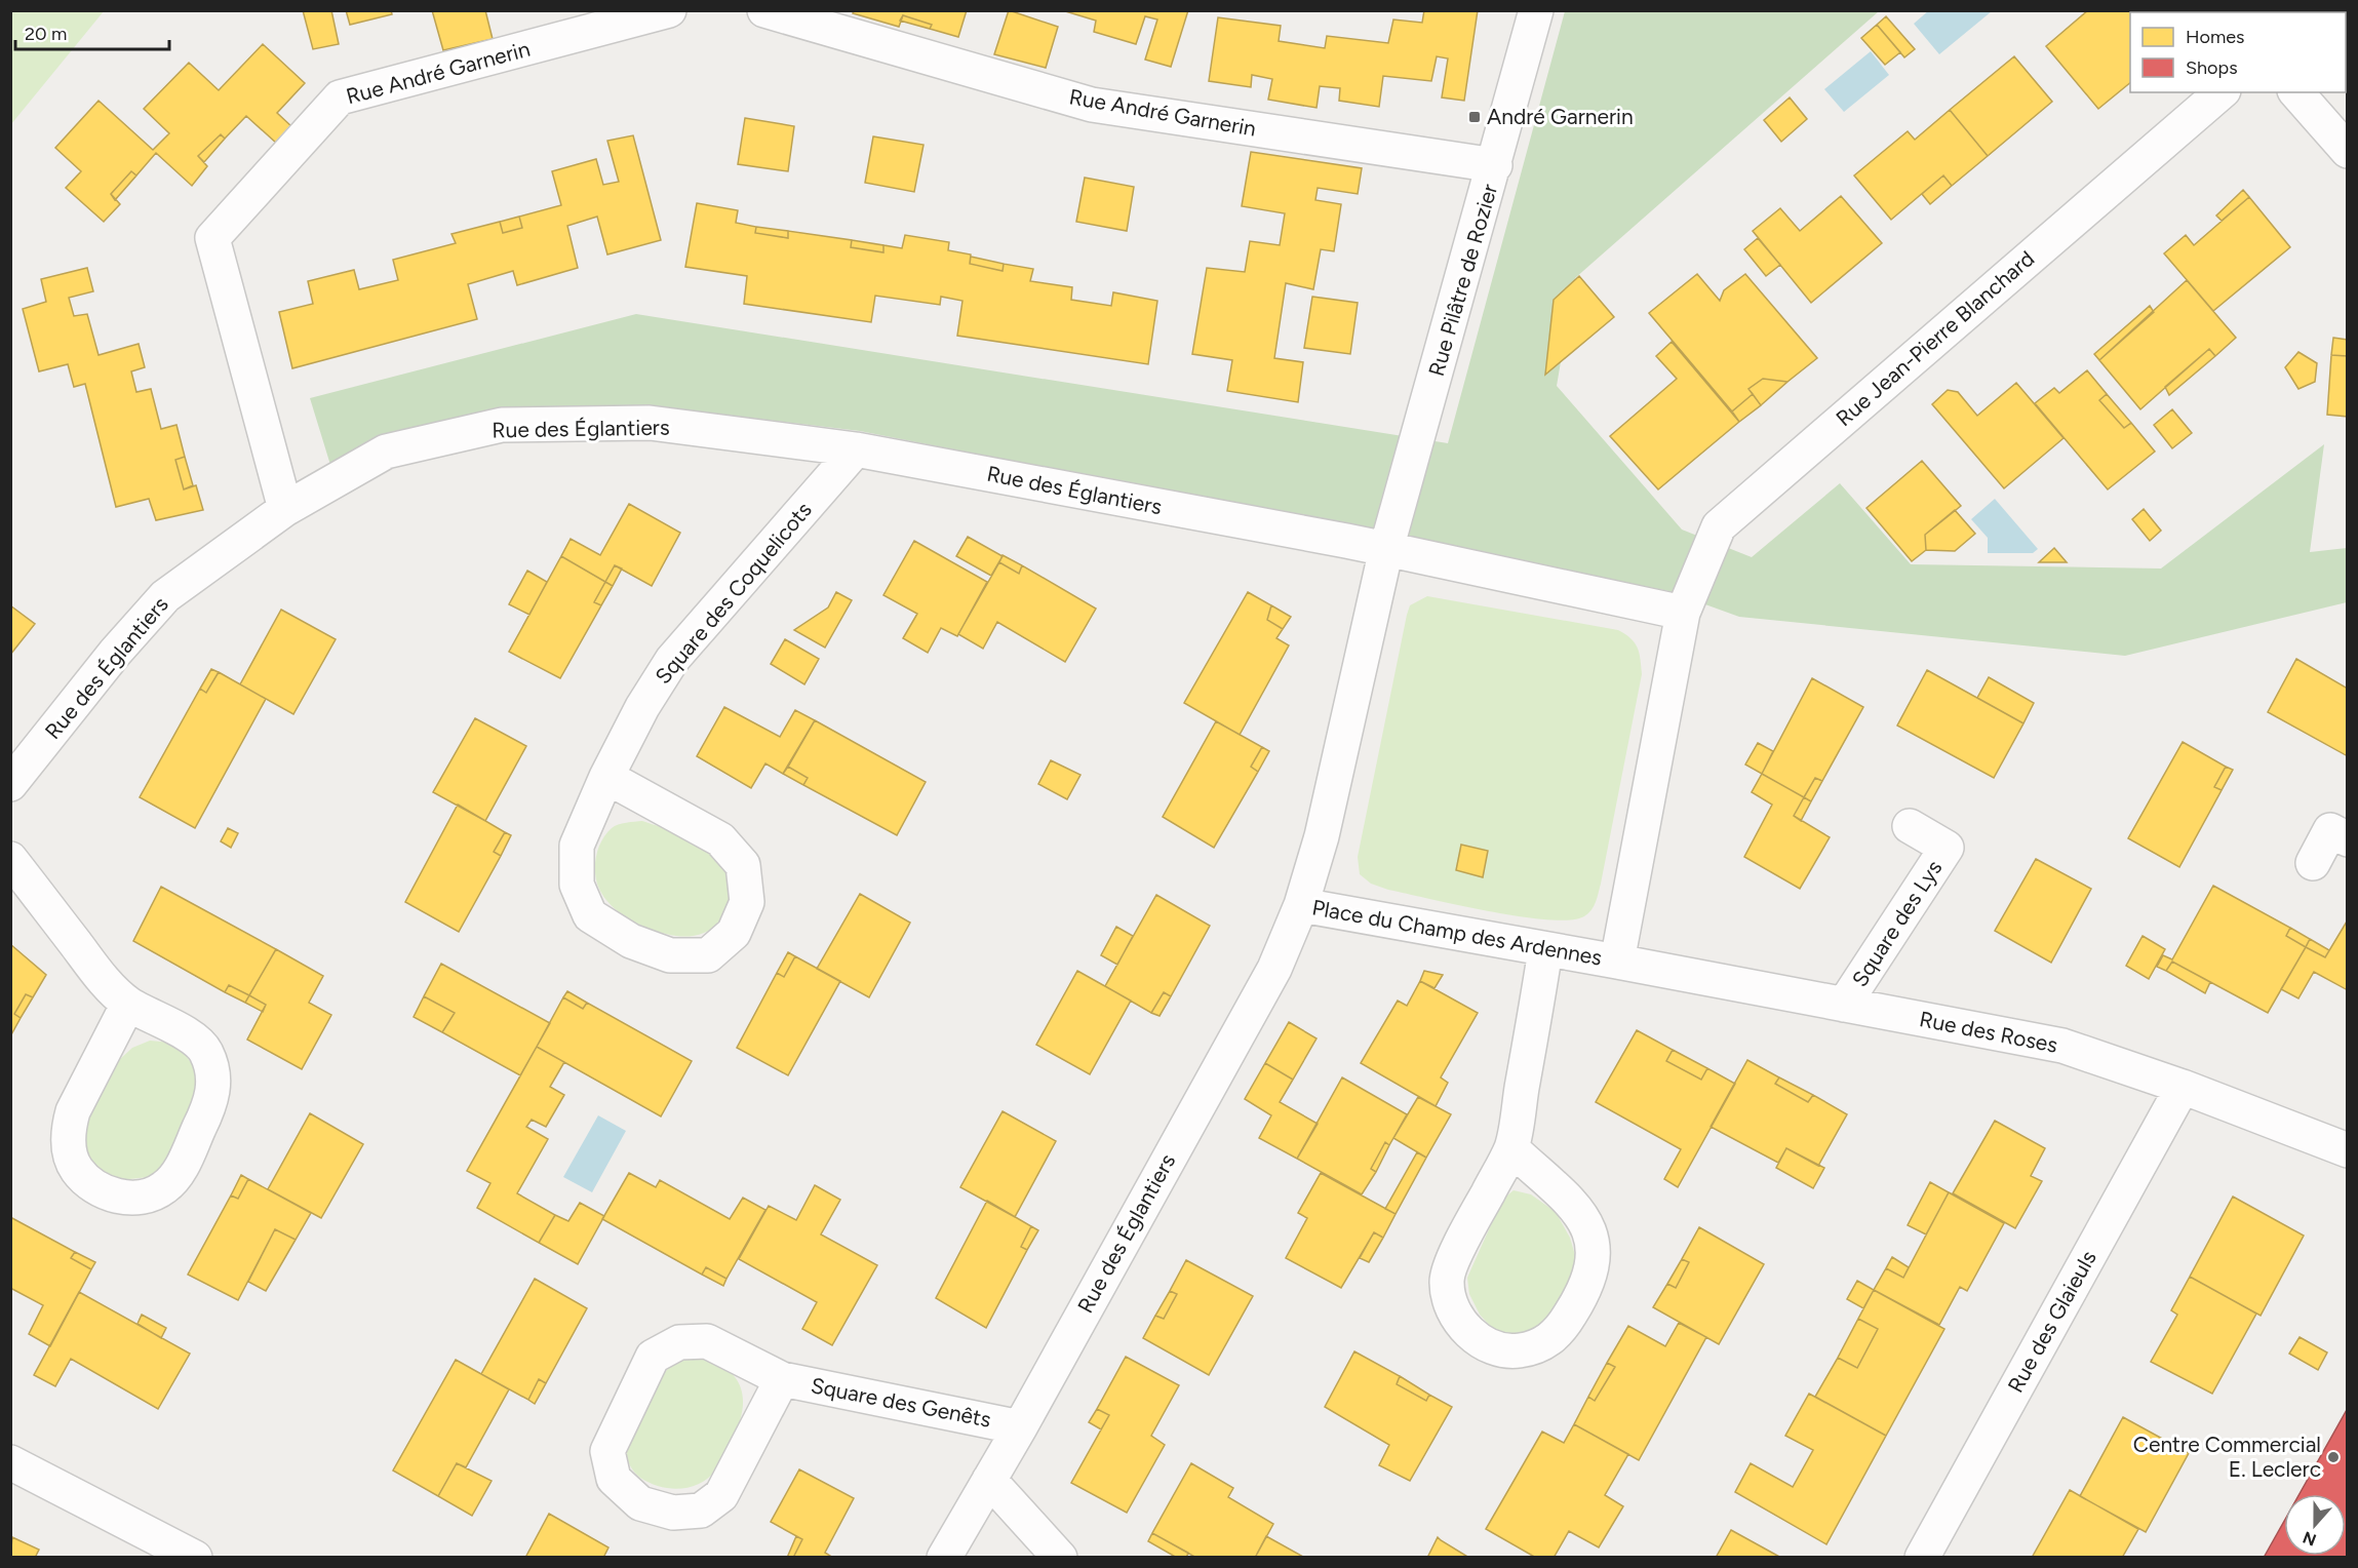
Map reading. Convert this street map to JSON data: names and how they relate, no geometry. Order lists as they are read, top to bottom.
{
  "streets": {
    "street": [
      "Rue André Garnerin",
      "Rue Pilâtre de Rozier",
      "Rue Jean-Pierre Blanchard",
      "Rue des Églantiers",
      "Square des Coquelicots",
      "Square des Lys",
      "Place du Champ des Ardennes",
      "Rue des Roses",
      "Rue des Glaieuls",
      "Square des Genêts"
    ]
  },
  "crossings": [
    ["Rue André Garnerin", "Rue Pilâtre de Rozier"],
    ["Rue André Garnerin", "Rue des Églantiers"],
    ["Rue Pilâtre de Rozier", "Rue des Églantiers"],
    ["Rue Pilâtre de Rozier", "Place du Champ des Ardennes"],
    ["Rue Jean-Pierre Blanchard", "Place du Champ des Ardennes"],
    ["Rue des Églantiers", "Square des Coquelicots"],
    ["Rue des Églantiers", "Place du Champ des Ardennes"],
    ["Rue des Églantiers", "Square des Genêts"],
    ["Square des Lys", "Rue des Roses"],
    ["Place du Champ des Ardennes", "Rue des Roses"],
    ["Rue des Roses", "Rue des Glaieuls"]
  ],
  "places": {
    "transit": ["André Garnerin"],
    "other": ["Centre Commercial E. Leclerc"]
  },
  "legend": ["Homes", "Shops"],
  "scale_bar": "20 m",
  "north": "bottom"
}
